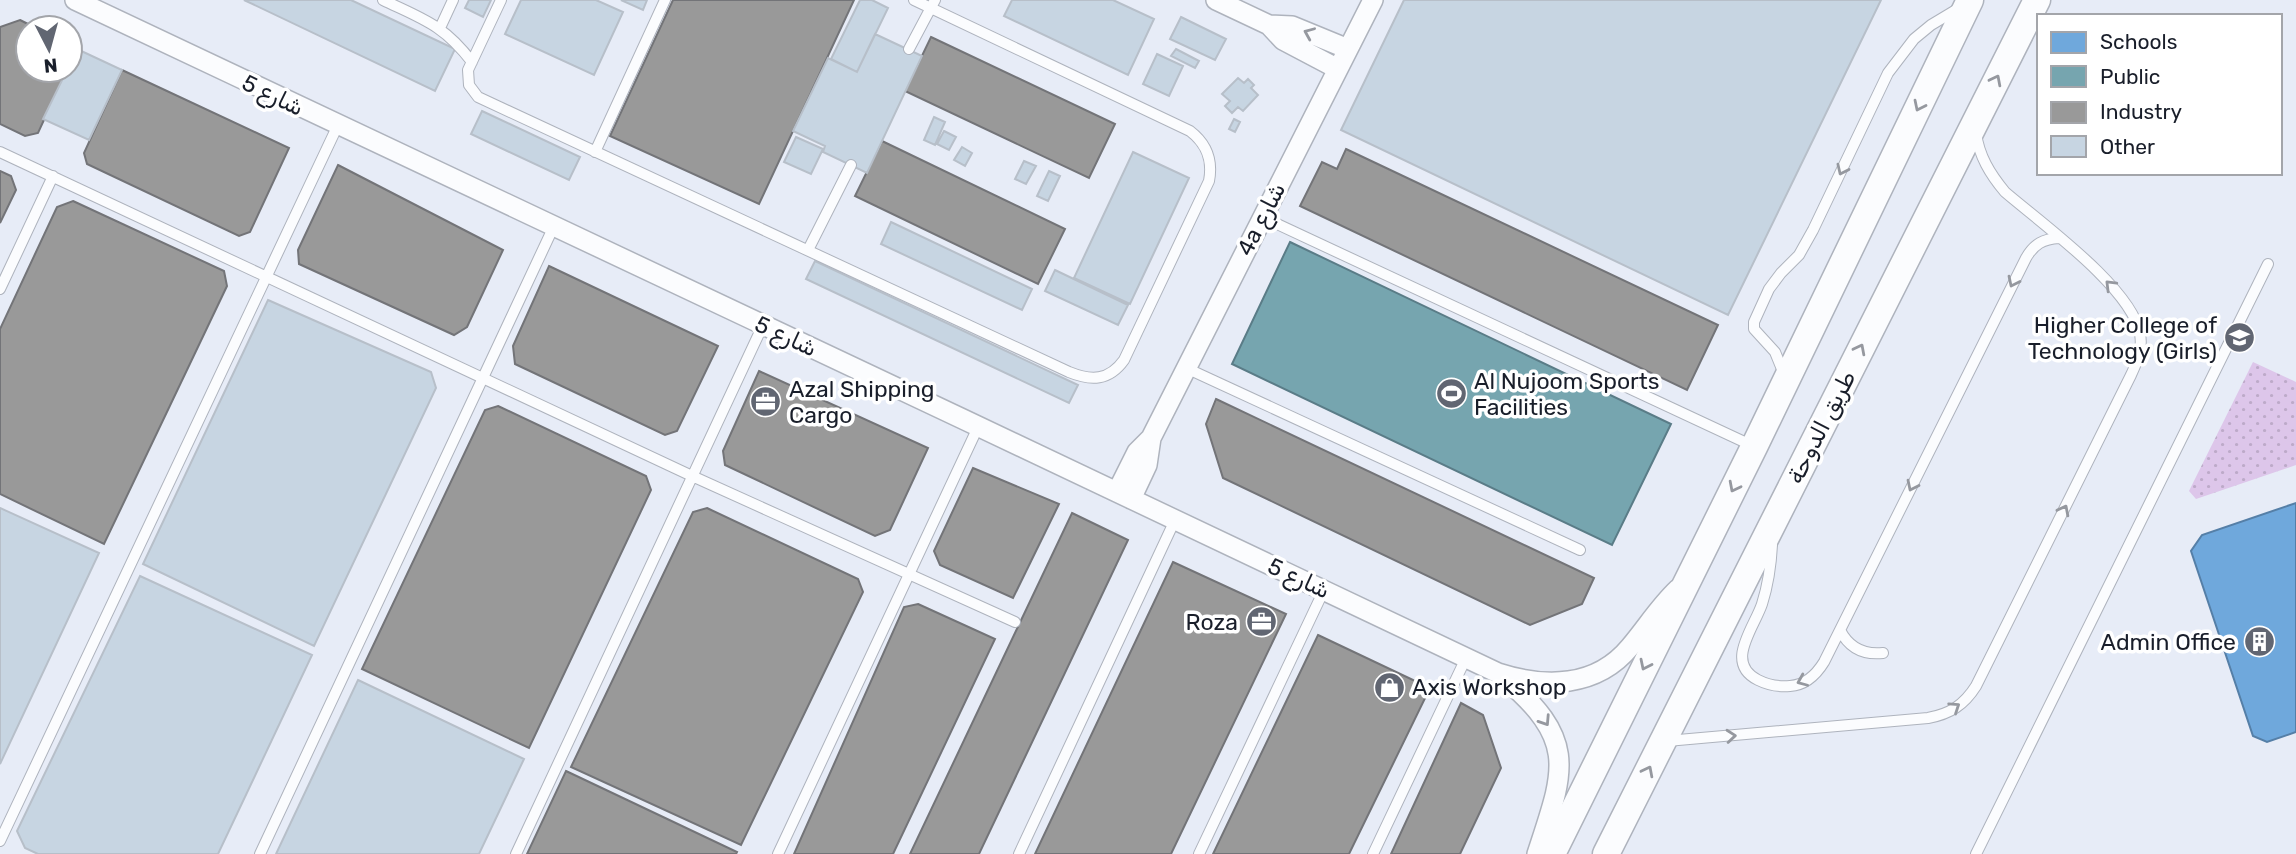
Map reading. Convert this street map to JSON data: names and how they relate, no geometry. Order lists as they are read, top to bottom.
{
  "streets": {
    "main road": ["طريق الدوحة"],
    "street": ["شارع 5", "4a شارع"]
  },
  "crossings": [
    ["شارع 5", "4a شارع"]
  ],
  "places": {
    "school or university": ["Higher College of Technology (Girls)"],
    "sports": ["Al Nujoom Sports Facilities"],
    "office": ["Azal Shipping Cargo", "Roza"],
    "building": ["Admin Office"],
    "shop": ["Axis Workshop"]
  },
  "legend": [
    "Schools",
    "Public",
    "Industry",
    "Other"
  ],
  "north": "bottom"
}
